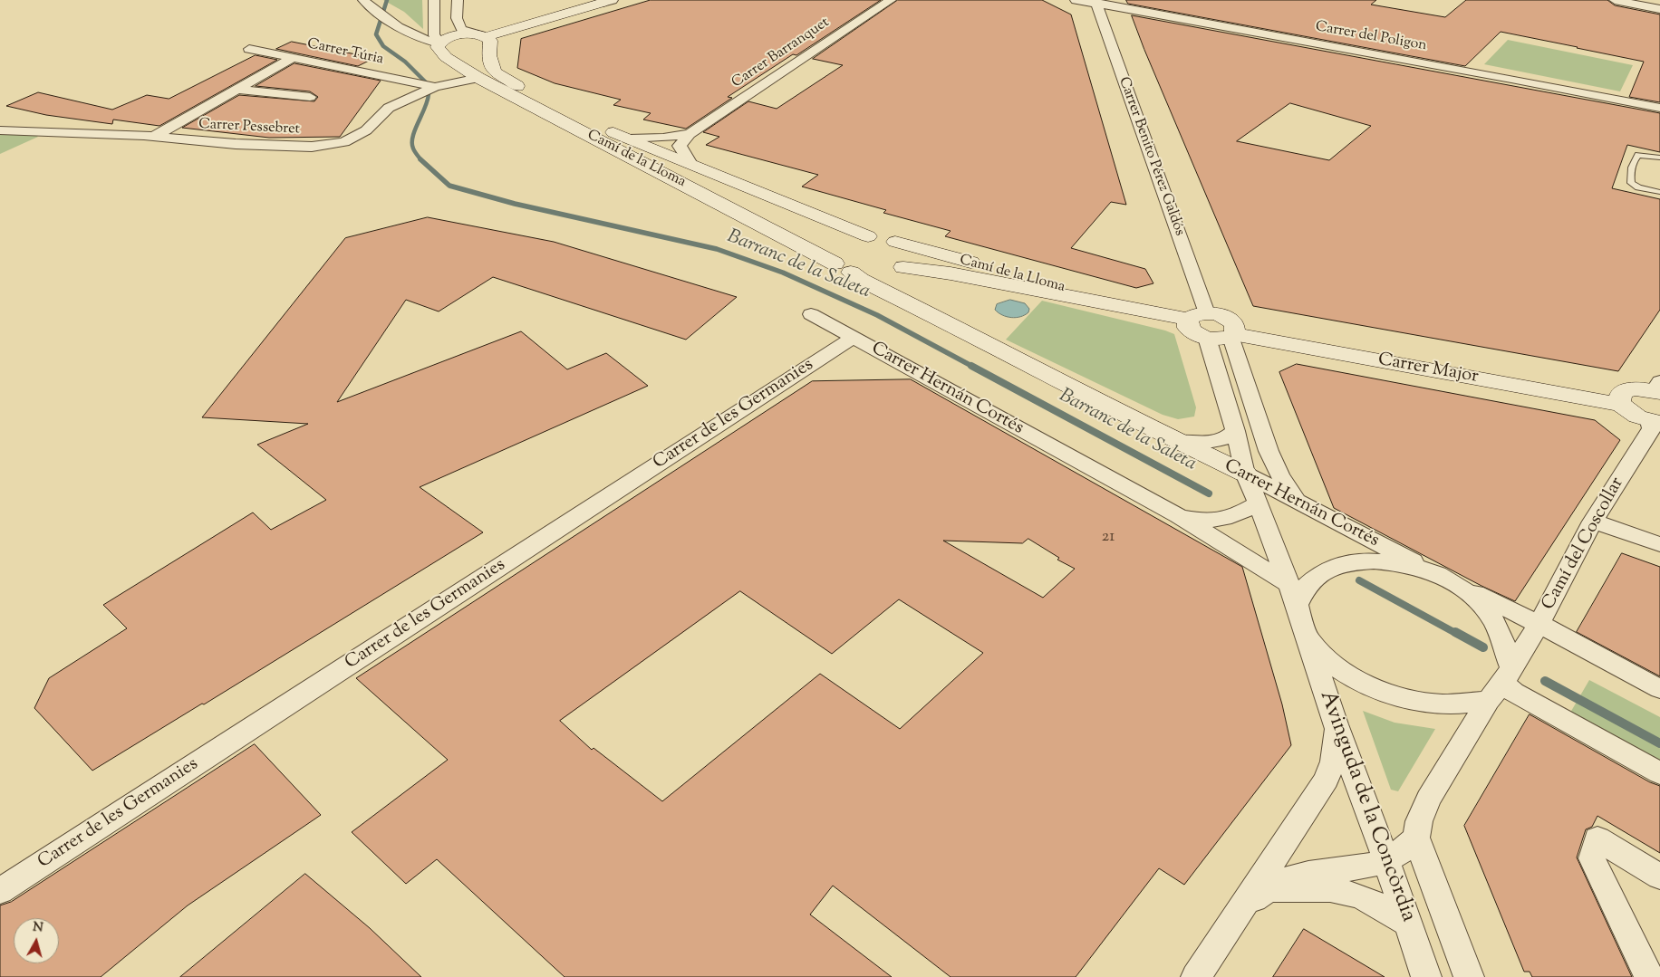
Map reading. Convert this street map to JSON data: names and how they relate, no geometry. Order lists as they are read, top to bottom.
{
  "streets": {
    "street": [
      "Carrer del Poligon",
      "Carrer Túria",
      "Carrer Barranquet",
      "Carrer Pessebret",
      "Carrer Benito Pérez Galdós",
      "Camí de la Lloma",
      "Carrer Major",
      "Carrer Hernán Cortés",
      "Carrer de les Germanies",
      "Camí del Coscollar",
      "Avinguda de la Concòrdia"
    ]
  },
  "crossings": [
    ["Carrer del Poligon", "Carrer Benito Pérez Galdós"],
    ["Carrer Túria", "Carrer Pessebret"],
    ["Carrer Barranquet", "Camí de la Lloma"],
    ["Carrer Pessebret", "Camí de la Lloma"],
    ["Carrer Benito Pérez Galdós", "Camí de la Lloma"],
    ["Camí de la Lloma", "Carrer Major"],
    ["Camí de la Lloma", "Carrer Hernán Cortés"],
    ["Carrer Hernán Cortés", "Carrer de les Germanies"]
  ],
  "water": ["Barranc de la Saleta"],
  "house_numbers": ["21"],
  "north": "top"
}
